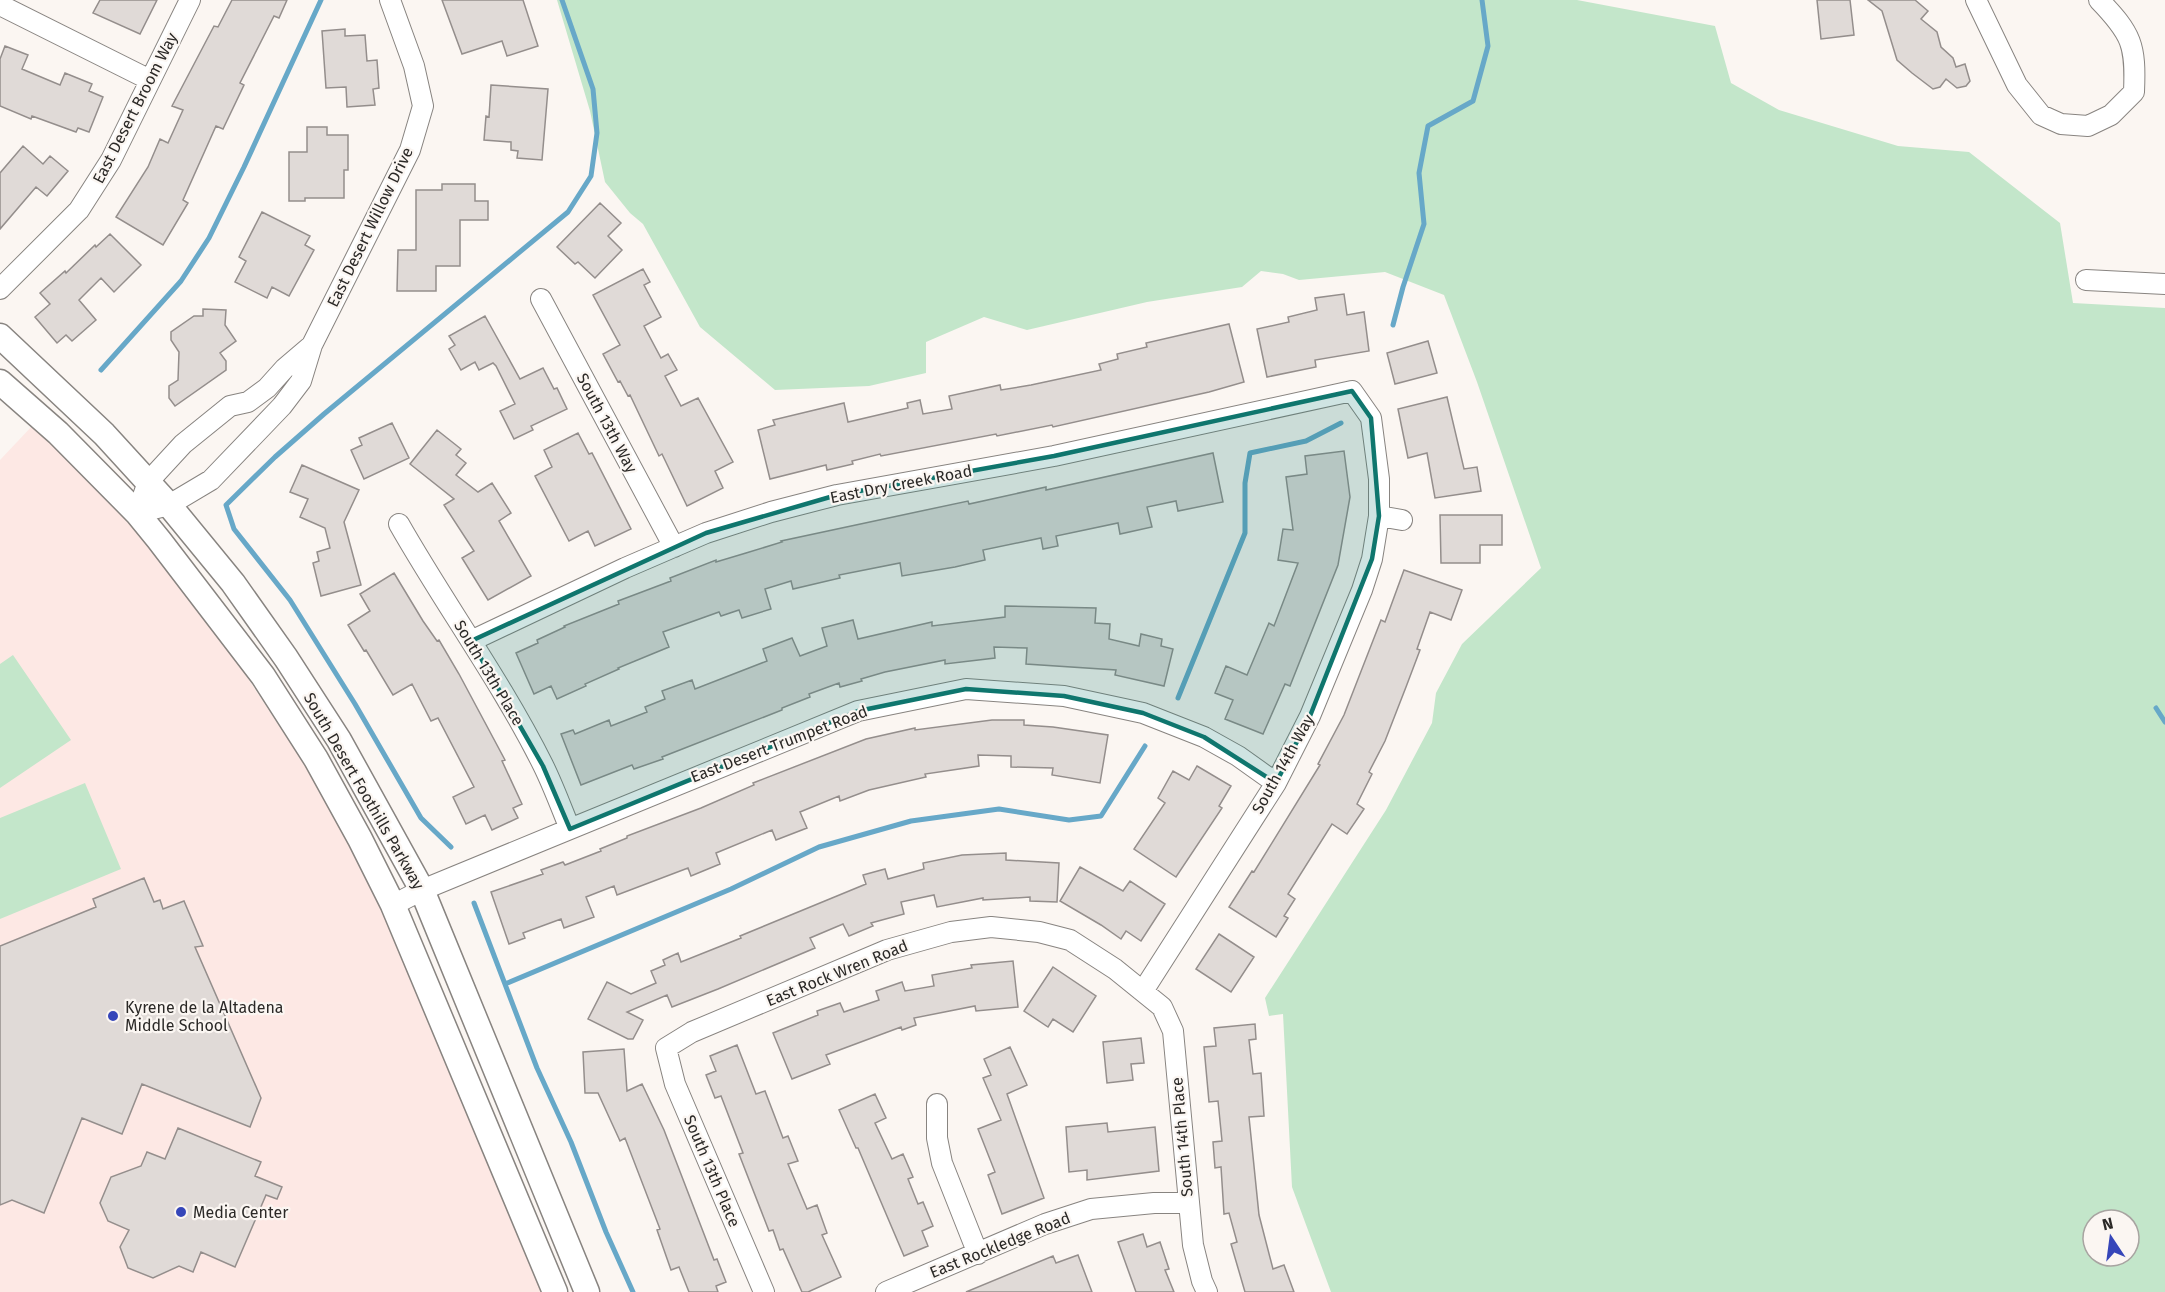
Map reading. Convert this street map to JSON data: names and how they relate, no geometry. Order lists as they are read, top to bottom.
{
  "streets": {
    "street": [
      "East Desert Broom Way",
      "East Desert Willow Drive",
      "South 13th Way",
      "East Dry Creek Road",
      "South 13th Place",
      "East Desert Trumpet Road",
      "South 14th Way",
      "South Desert Foothills Parkway",
      "East Rock Wren Road",
      "South 14th Place",
      "East Rockledge Road"
    ]
  },
  "crossings": [
    ["East Desert Willow Drive", "South Desert Foothills Parkway"],
    ["South 13th Way", "East Dry Creek Road"],
    ["East Dry Creek Road", "South 13th Place"],
    ["East Dry Creek Road", "South 14th Way"],
    ["South 13th Place", "East Desert Trumpet Road"],
    ["South 13th Place", "East Rock Wren Road"],
    ["East Desert Trumpet Road", "South 14th Way"],
    ["East Desert Trumpet Road", "South Desert Foothills Parkway"],
    ["South 14th Way", "East Rock Wren Road"],
    ["South 14th Way", "South 14th Place"],
    ["East Rock Wren Road", "South 14th Place"],
    ["South 14th Place", "East Rockledge Road"]
  ],
  "places": ["Kyrene de la Altadena Middle School", "Media Center"],
  "north": "top"
}
